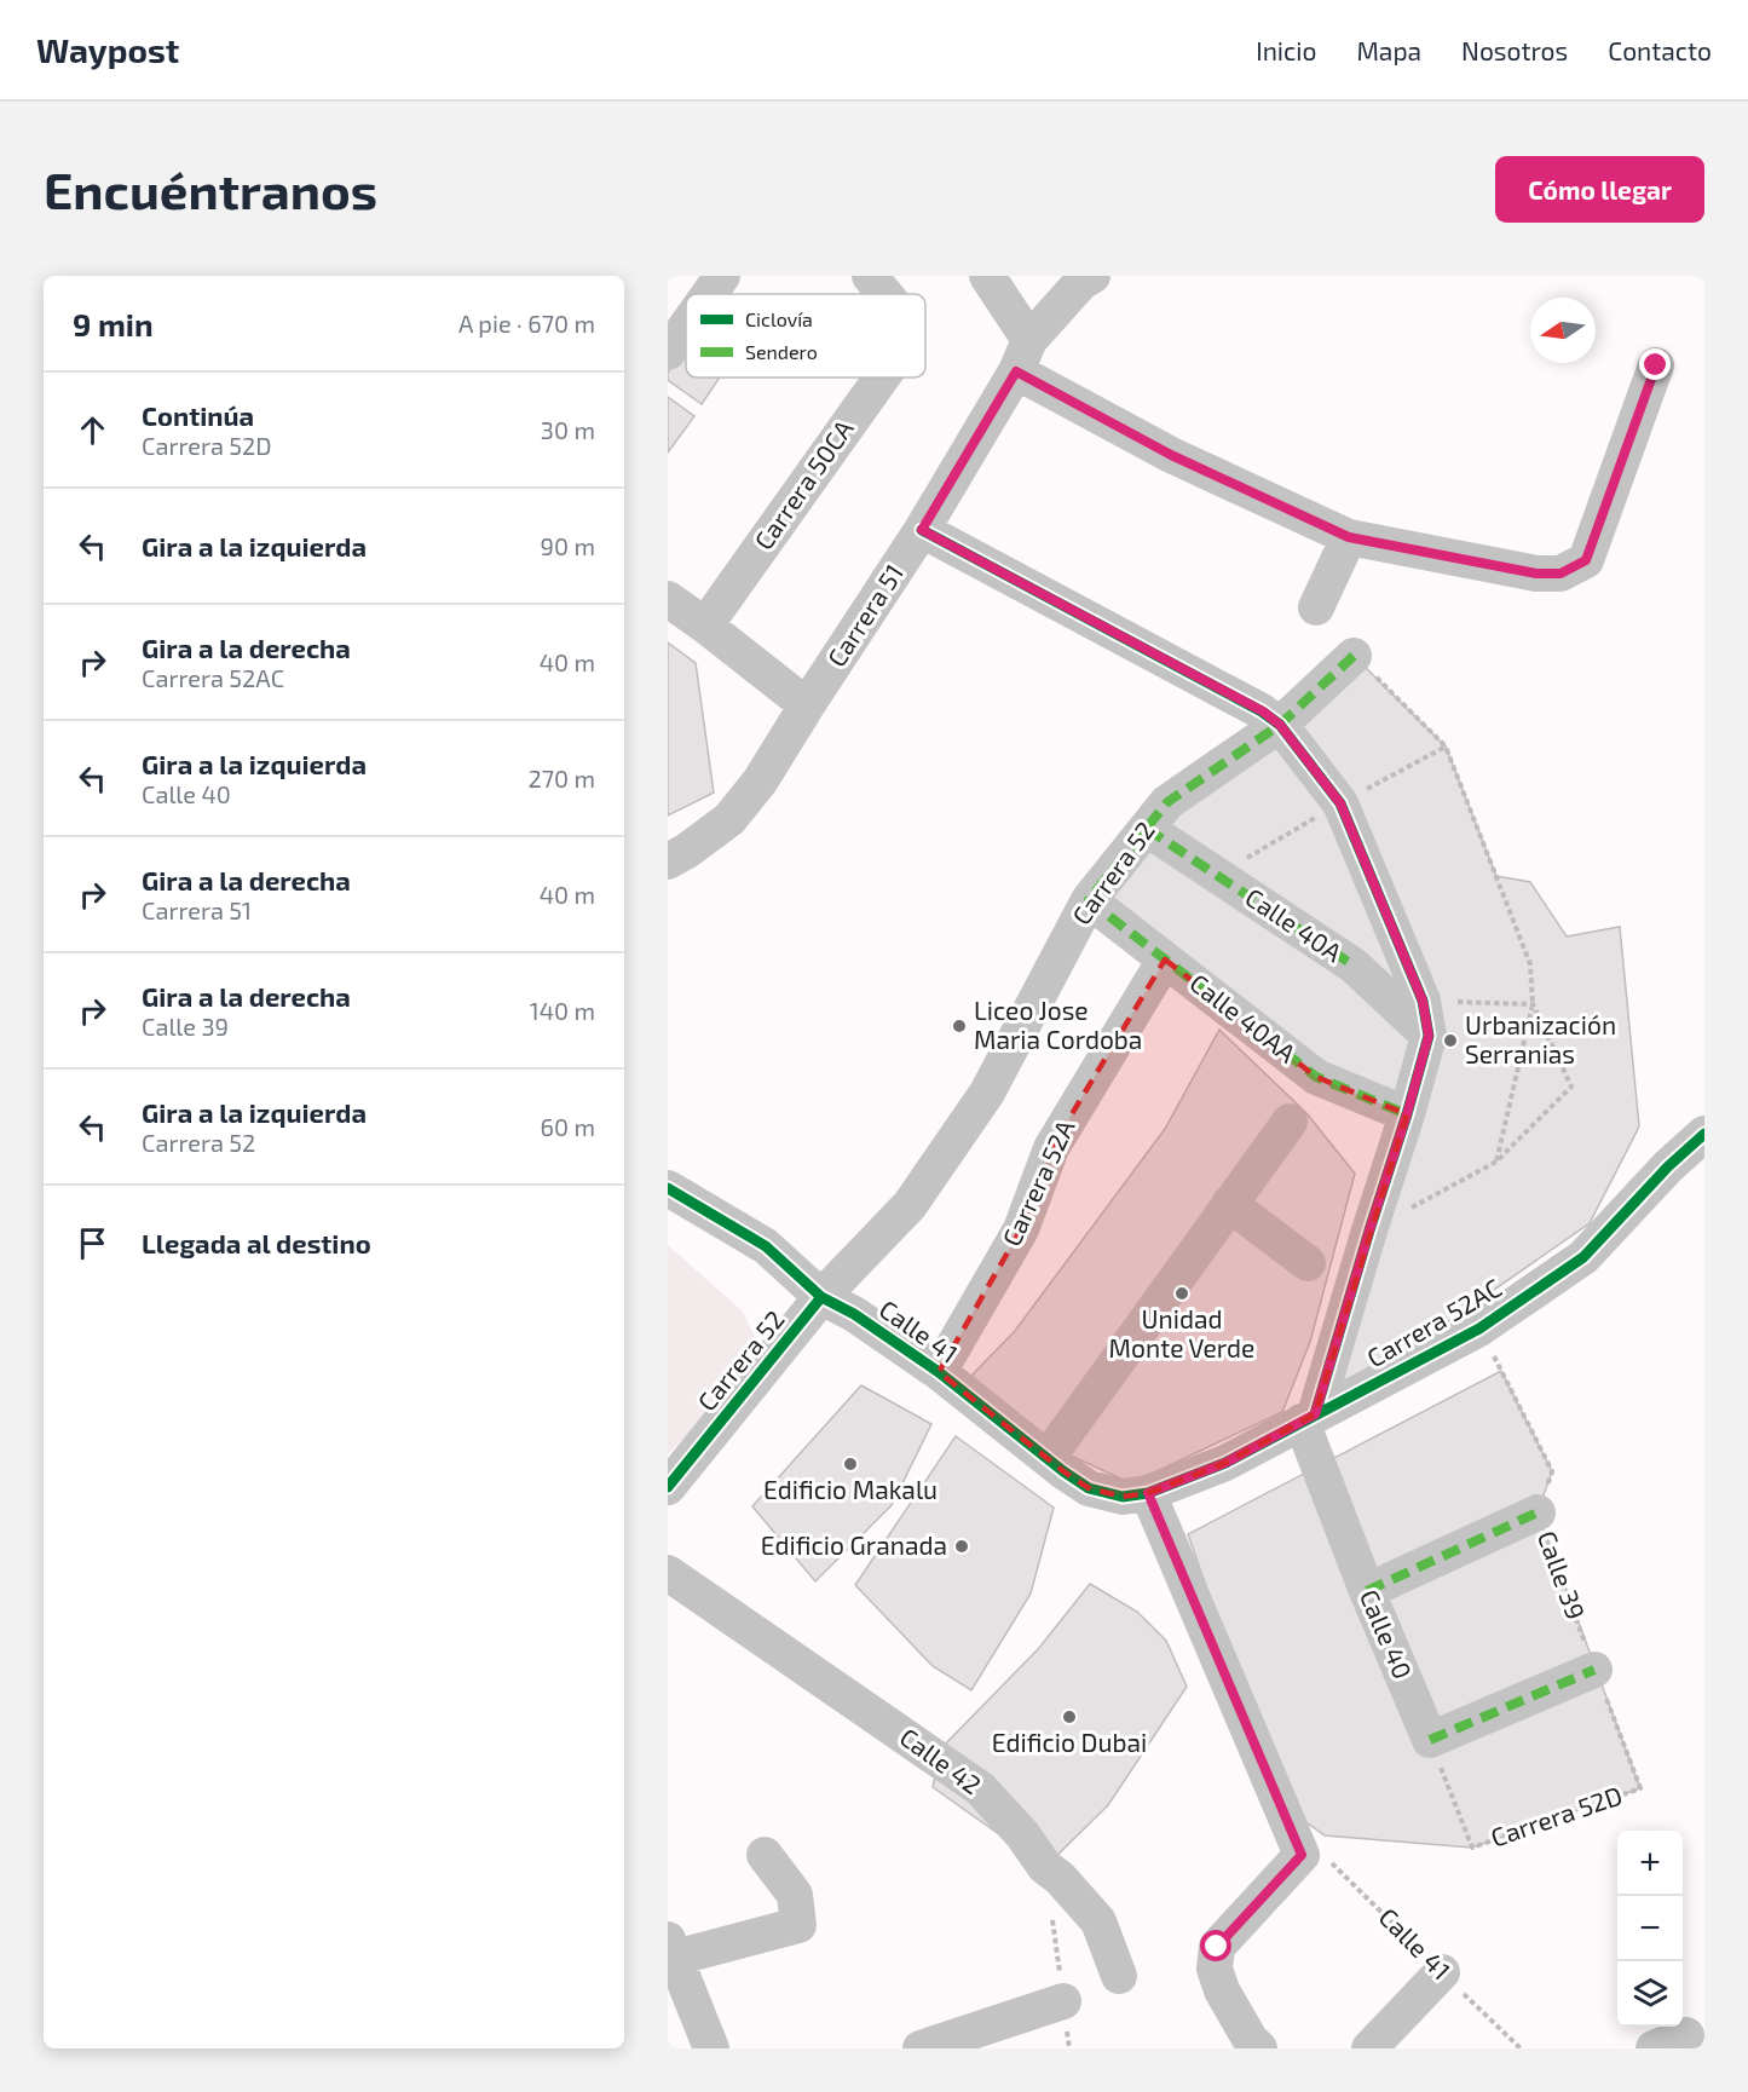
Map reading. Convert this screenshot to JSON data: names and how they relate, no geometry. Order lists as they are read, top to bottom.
{
  "streets": {
    "street": [
      "Carrera 50CA",
      "Carrera 51",
      "Carrera 52",
      "Calle 40A",
      "Calle 40AA",
      "Carrera 52A",
      "Carrera 52AC",
      "Calle 41",
      "Calle 40",
      "Calle 42"
    ],
    "path": ["Calle 39", "Carrera 52D"]
  },
  "crossings": [
    ["Carrera 52", "Calle 40A"],
    ["Carrera 52", "Calle 40AA"],
    ["Carrera 52", "Calle 41"],
    ["Calle 40AA", "Carrera 52A"],
    ["Carrera 52A", "Calle 41"],
    ["Carrera 52AC", "Calle 41"],
    ["Carrera 52AC", "Calle 39"],
    ["Carrera 52AC", "Calle 40"],
    ["Calle 39", "Carrera 52D"],
    ["Calle 40", "Carrera 52D"]
  ],
  "places": [
    "Liceo Jose Maria Cordoba",
    "Urbanización Serranias",
    "Unidad Monte Verde",
    "Edificio Makalu",
    "Edificio Granada",
    "Edificio Dubai"
  ],
  "legend": ["Ciclovía", "Sendero"],
  "north": "left",
  "page": {
    "header": "Waypost",
    "nav": [
      "Inicio",
      "Mapa",
      "Nosotros",
      "Contacto"
    ],
    "buttons": "Cómo llegar",
    "title": "Encuéntranos",
    "heading": ["9 min", "A pie · 670 m"],
    "list": [
      ["Continúa", "Carrera 52D", "30 m"],
      ["Gira a la izquierda", "90 m"],
      ["Gira a la derecha", "Carrera 52AC", "40 m"],
      ["Gira a la izquierda", "Calle 40", "270 m"],
      ["Gira a la derecha", "Carrera 51", "40 m"],
      ["Gira a la derecha", "Calle 39", "140 m"],
      ["Gira a la izquierda", "Carrera 52", "60 m"],
      "Llegada al destino"
    ],
    "map_buttons": ["+", "−"]
  }
}
